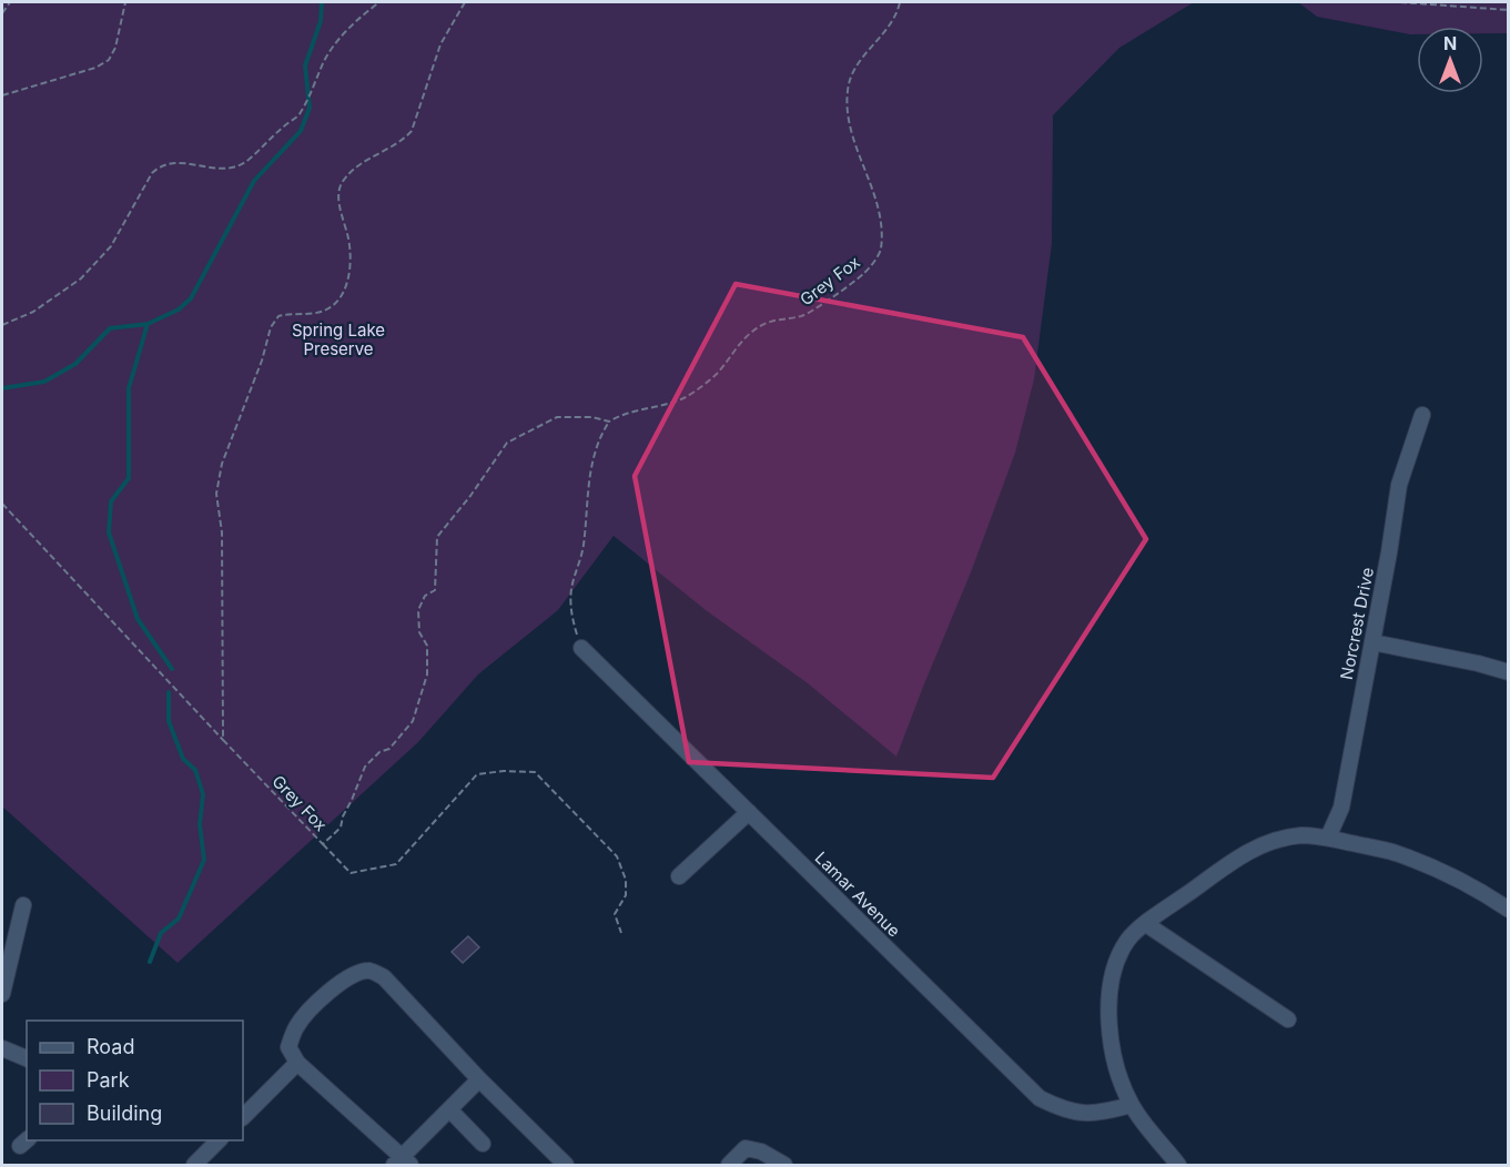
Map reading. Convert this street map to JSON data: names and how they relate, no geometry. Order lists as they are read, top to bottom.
{
  "streets": {
    "street": ["Norcrest Drive", "Lamar Avenue"],
    "path": ["Grey Fox"]
  },
  "parks": ["Spring Lake Preserve"],
  "legend": ["Road", "Park", "Building"],
  "north": "top"
}
